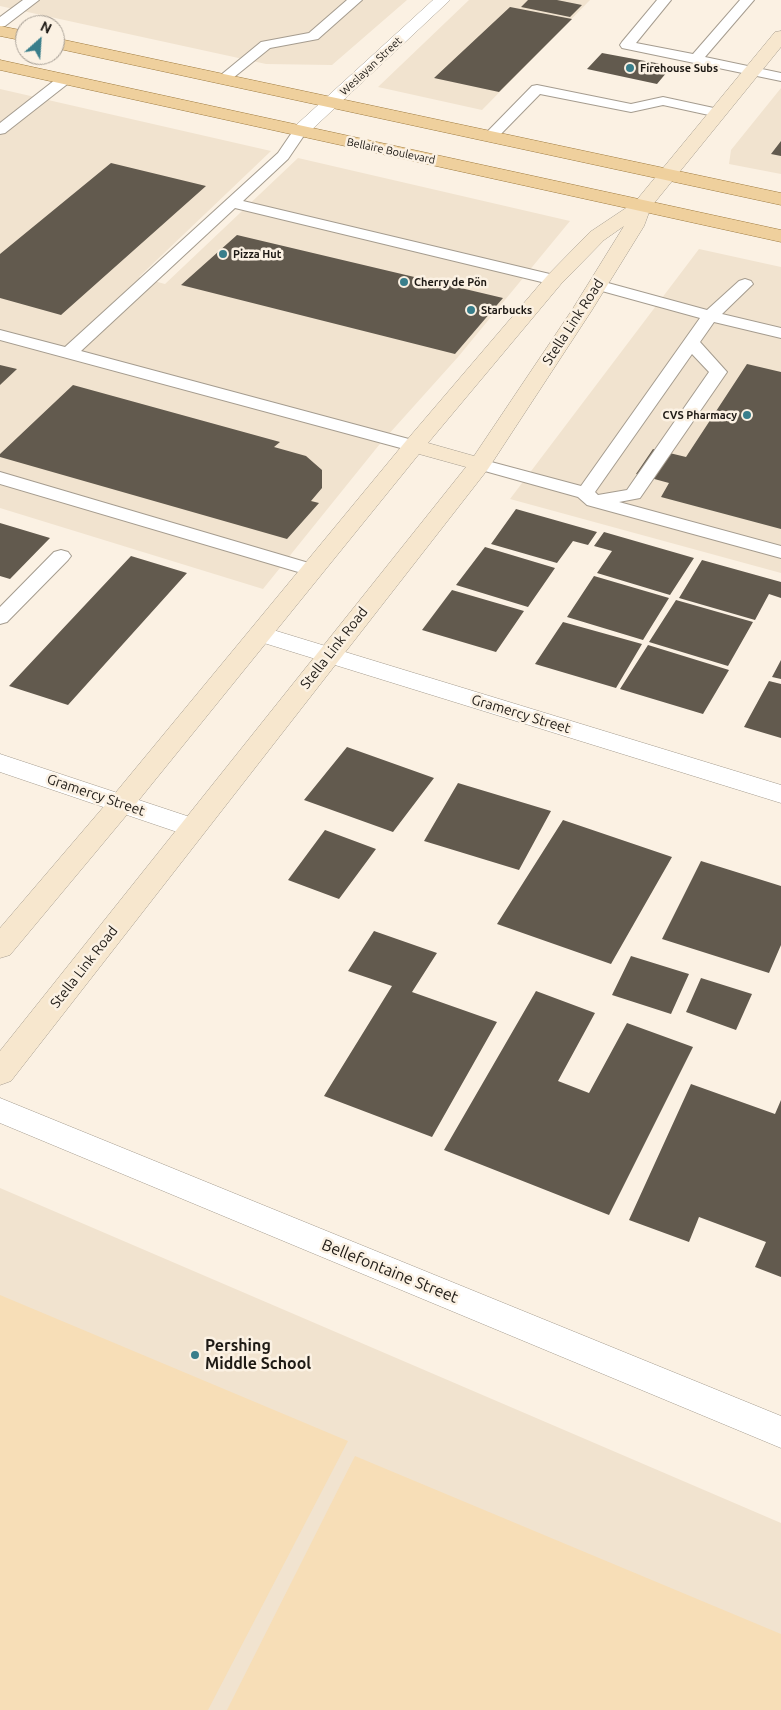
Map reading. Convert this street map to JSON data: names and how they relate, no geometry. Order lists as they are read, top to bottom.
{
  "streets": {
    "main road": ["Bellaire Boulevard", "Stella Link Road"],
    "street": ["Weslayan Street", "Gramercy Street", "Bellefontaine Street"]
  },
  "crossings": [
    ["Weslayan Street", "Bellaire Boulevard"],
    ["Bellaire Boulevard", "Stella Link Road"],
    ["Stella Link Road", "Gramercy Street"]
  ],
  "places": [
    "Firehouse Subs",
    "Pizza Hut",
    "Cherry de Pön",
    "Starbucks",
    "CVS Pharmacy",
    "Pershing Middle School"
  ],
  "north": "top right"
}
